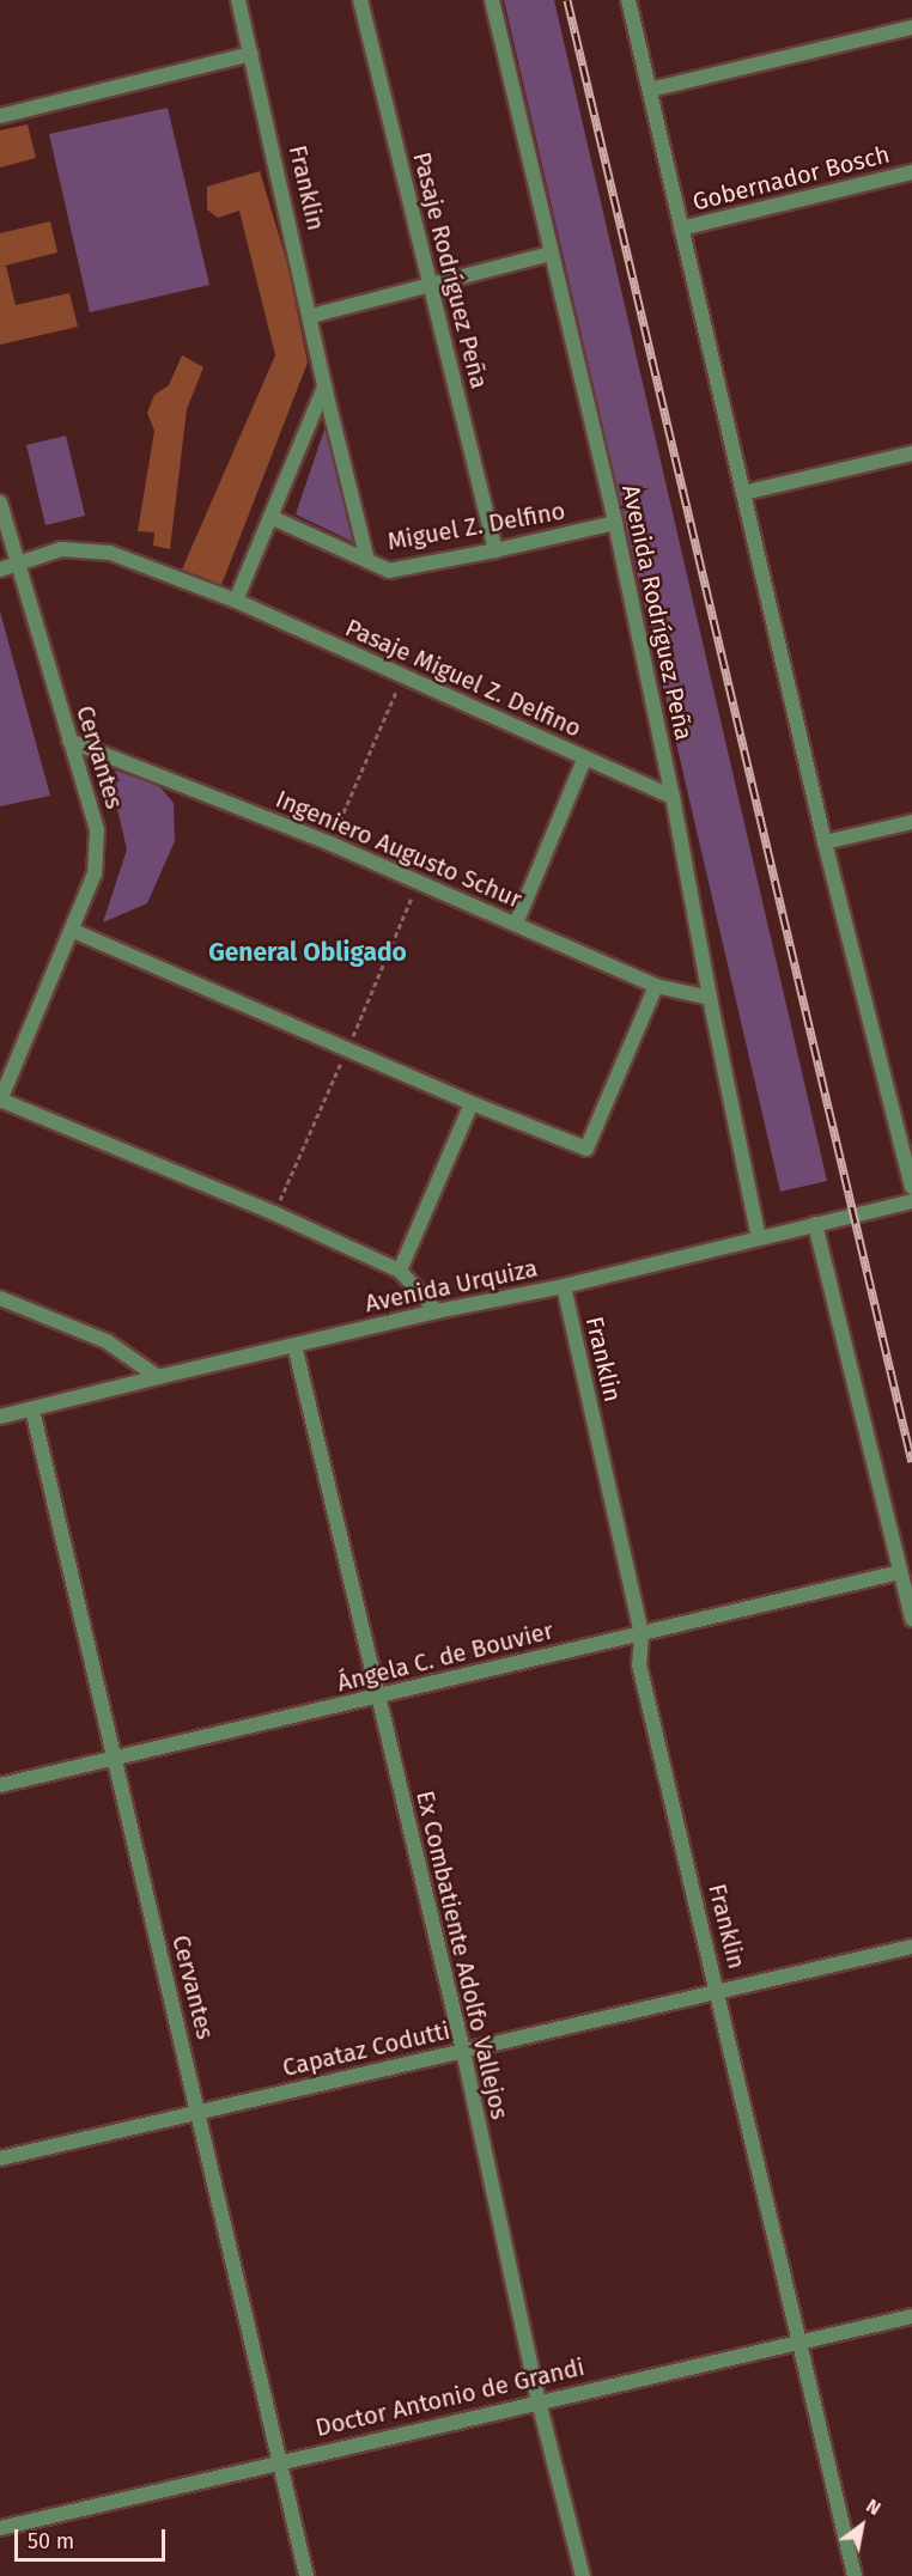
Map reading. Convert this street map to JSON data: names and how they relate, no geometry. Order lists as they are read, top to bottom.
{
  "streets": {
    "street": [
      "Gobernador Bosch",
      "Franklin",
      "Pasaje Rodríguez Peña",
      "Miguel Z. Delfino",
      "Avenida Rodríguez Peña",
      "Pasaje Miguel Z. Delfino",
      "Cervantes",
      "Ingeniero Augusto Schur",
      "Avenida Urquiza",
      "Ángela C. de Bouvier",
      "Ex Combatiente Adolfo Vallejos",
      "Capataz Codutti",
      "Doctor Antonio de Grandi"
    ]
  },
  "crossings": [
    ["Franklin", "Miguel Z. Delfino"],
    ["Franklin", "Avenida Urquiza"],
    ["Franklin", "Ángela C. de Bouvier"],
    ["Franklin", "Capataz Codutti"],
    ["Franklin", "Doctor Antonio de Grandi"],
    ["Pasaje Rodríguez Peña", "Miguel Z. Delfino"],
    ["Miguel Z. Delfino", "Avenida Rodríguez Peña"],
    ["Avenida Rodríguez Peña", "Pasaje Miguel Z. Delfino"],
    ["Avenida Rodríguez Peña", "Ingeniero Augusto Schur"],
    ["Avenida Rodríguez Peña", "Avenida Urquiza"],
    ["Cervantes", "Ingeniero Augusto Schur"],
    ["Cervantes", "Avenida Urquiza"],
    ["Cervantes", "Ángela C. de Bouvier"],
    ["Cervantes", "Capataz Codutti"],
    ["Cervantes", "Doctor Antonio de Grandi"],
    ["Avenida Urquiza", "Ex Combatiente Adolfo Vallejos"],
    ["Ángela C. de Bouvier", "Ex Combatiente Adolfo Vallejos"],
    ["Ex Combatiente Adolfo Vallejos", "Capataz Codutti"],
    ["Ex Combatiente Adolfo Vallejos", "Doctor Antonio de Grandi"]
  ],
  "districts": ["General Obligado"],
  "scale_bar": "50 m",
  "north": "top right"
}
